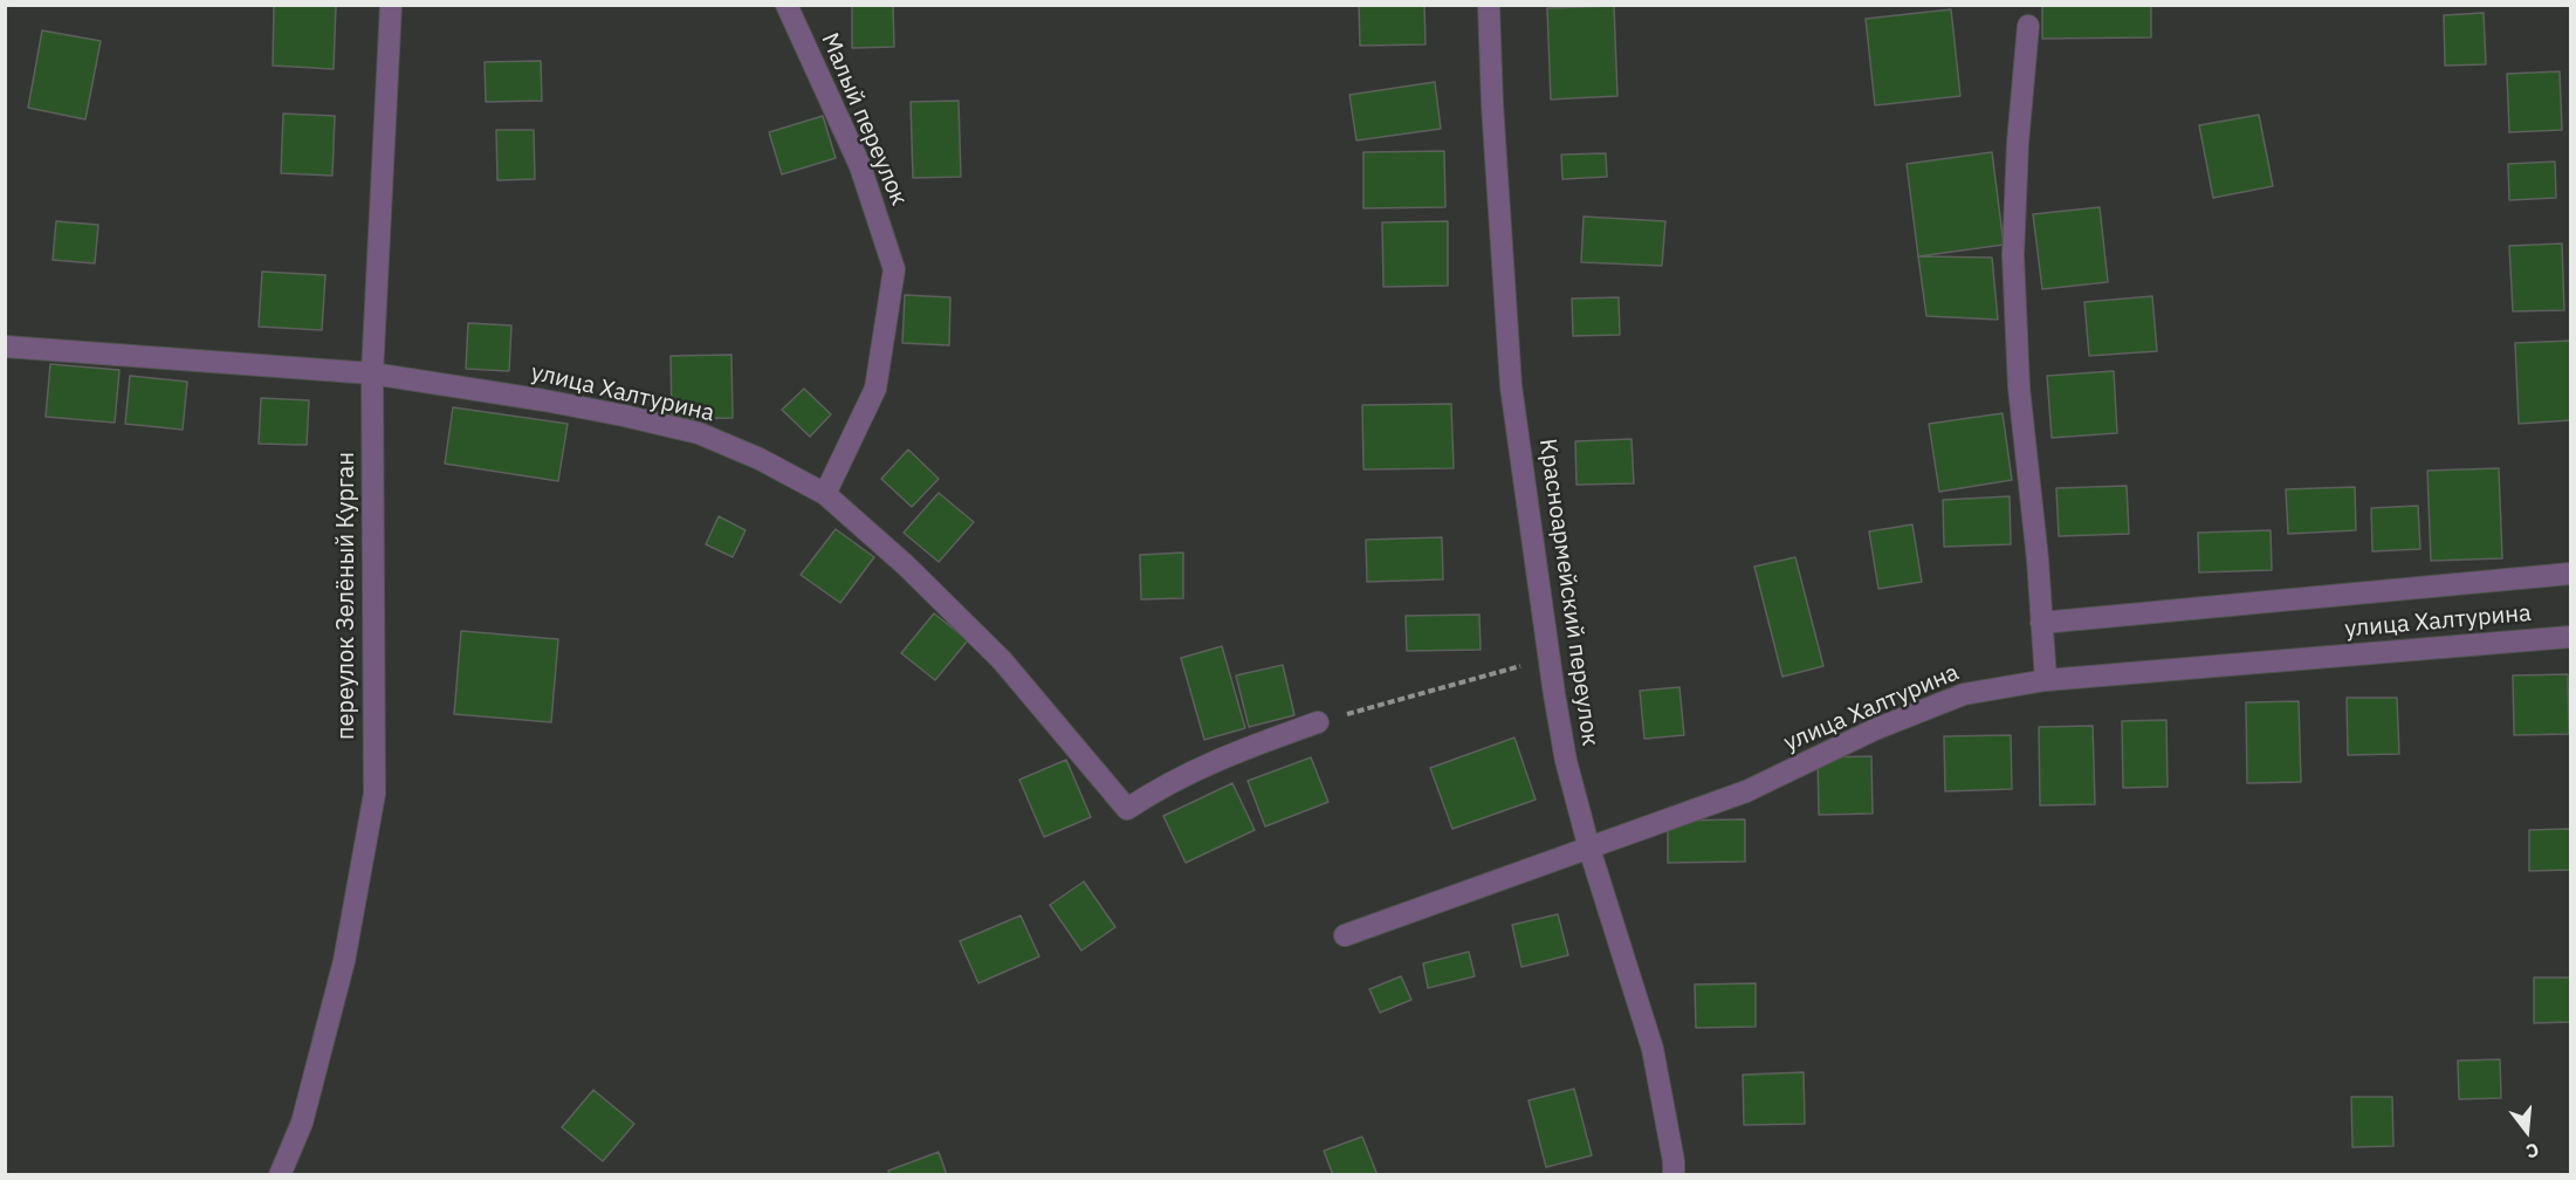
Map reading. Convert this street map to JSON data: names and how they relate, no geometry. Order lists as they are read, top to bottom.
{
  "streets": {
    "street": [
      "Малый переулок",
      "улица Халтурина",
      "Красноармейский переулок",
      "переулок Зелёный Курган"
    ]
  },
  "crossings": [
    ["Малый переулок", "улица Халтурина"],
    ["улица Халтурина", "Красноармейский переулок"],
    ["улица Халтурина", "переулок Зелёный Курган"]
  ],
  "north": "bottom"
}
